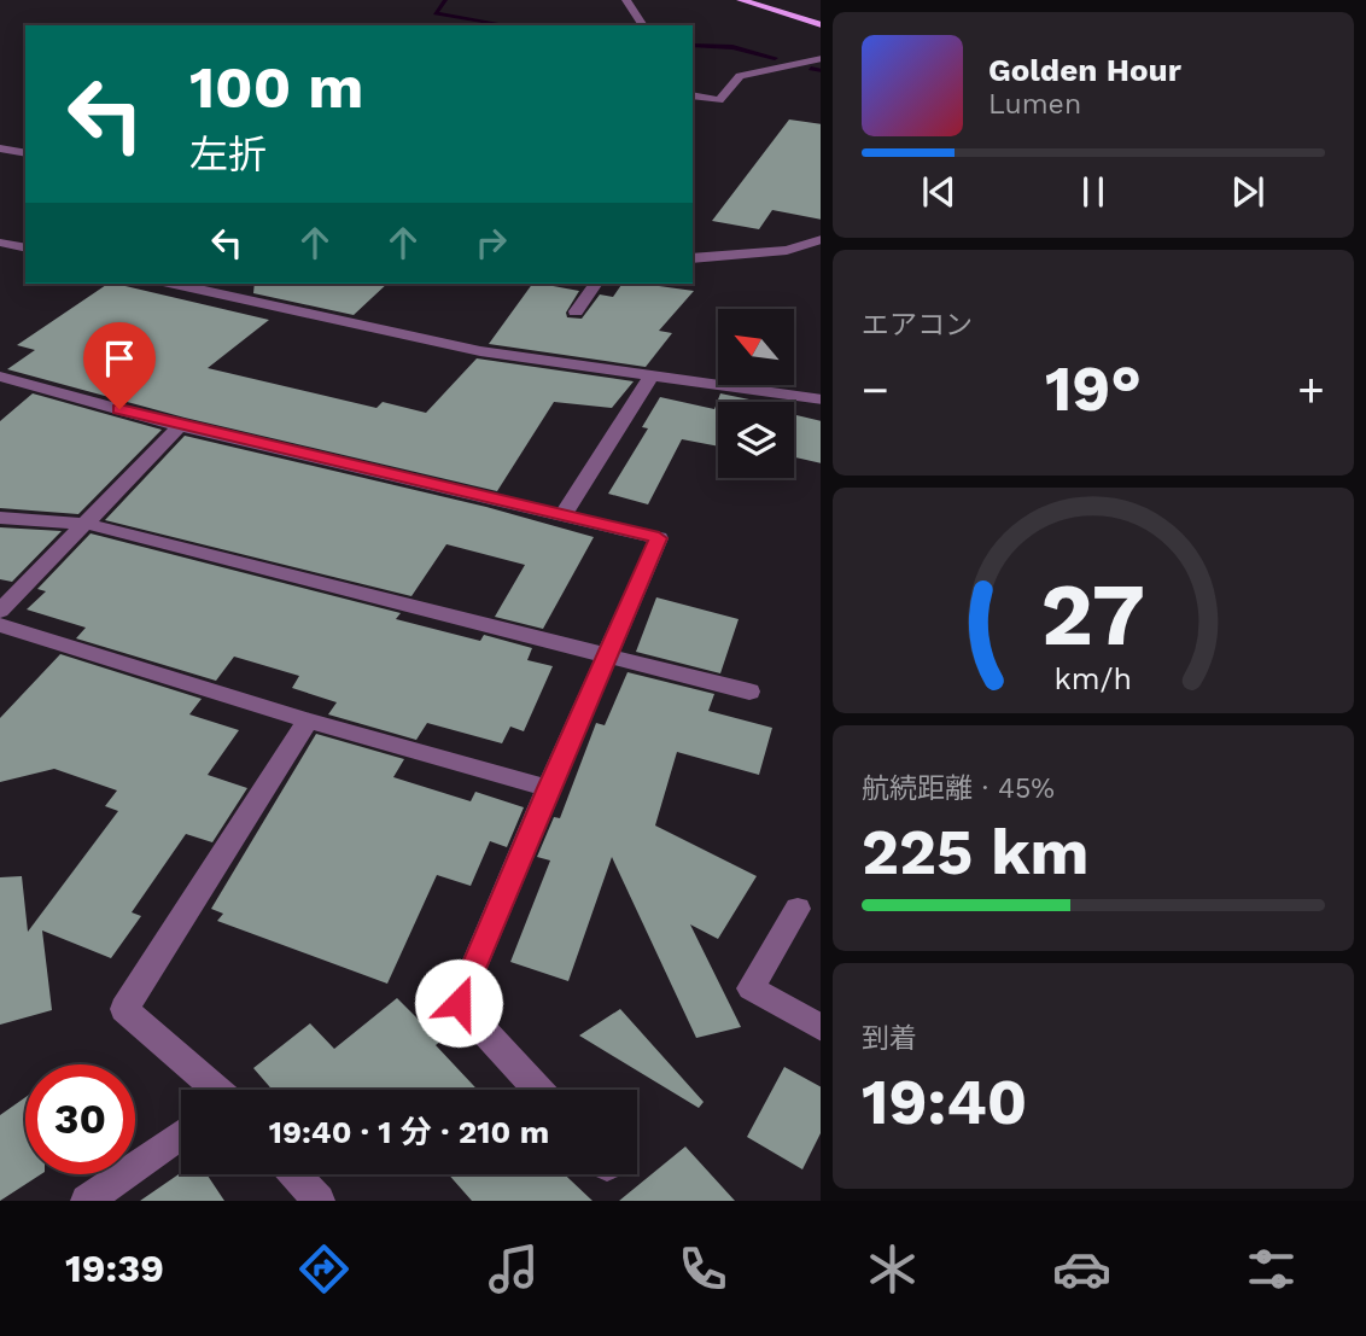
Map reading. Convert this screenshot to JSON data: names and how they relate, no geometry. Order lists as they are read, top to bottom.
{
  "north": "top left",
  "page": {
    "turn": ["100 m", "左折"],
    "song": ["Golden Hour", "Lumen"],
    "tile": [
      "エアコン",
      ["航続距離 · 45%", "225 km"],
      ["到着", "19:40"]
    ],
    "heat": ["−", "19°", "+"],
    "limit": "30",
    "trip": "19:40 · 1 分 · 210 m",
    "tabs": "19:39",
    "gauge": ["27", "km/h"]
  }
}
